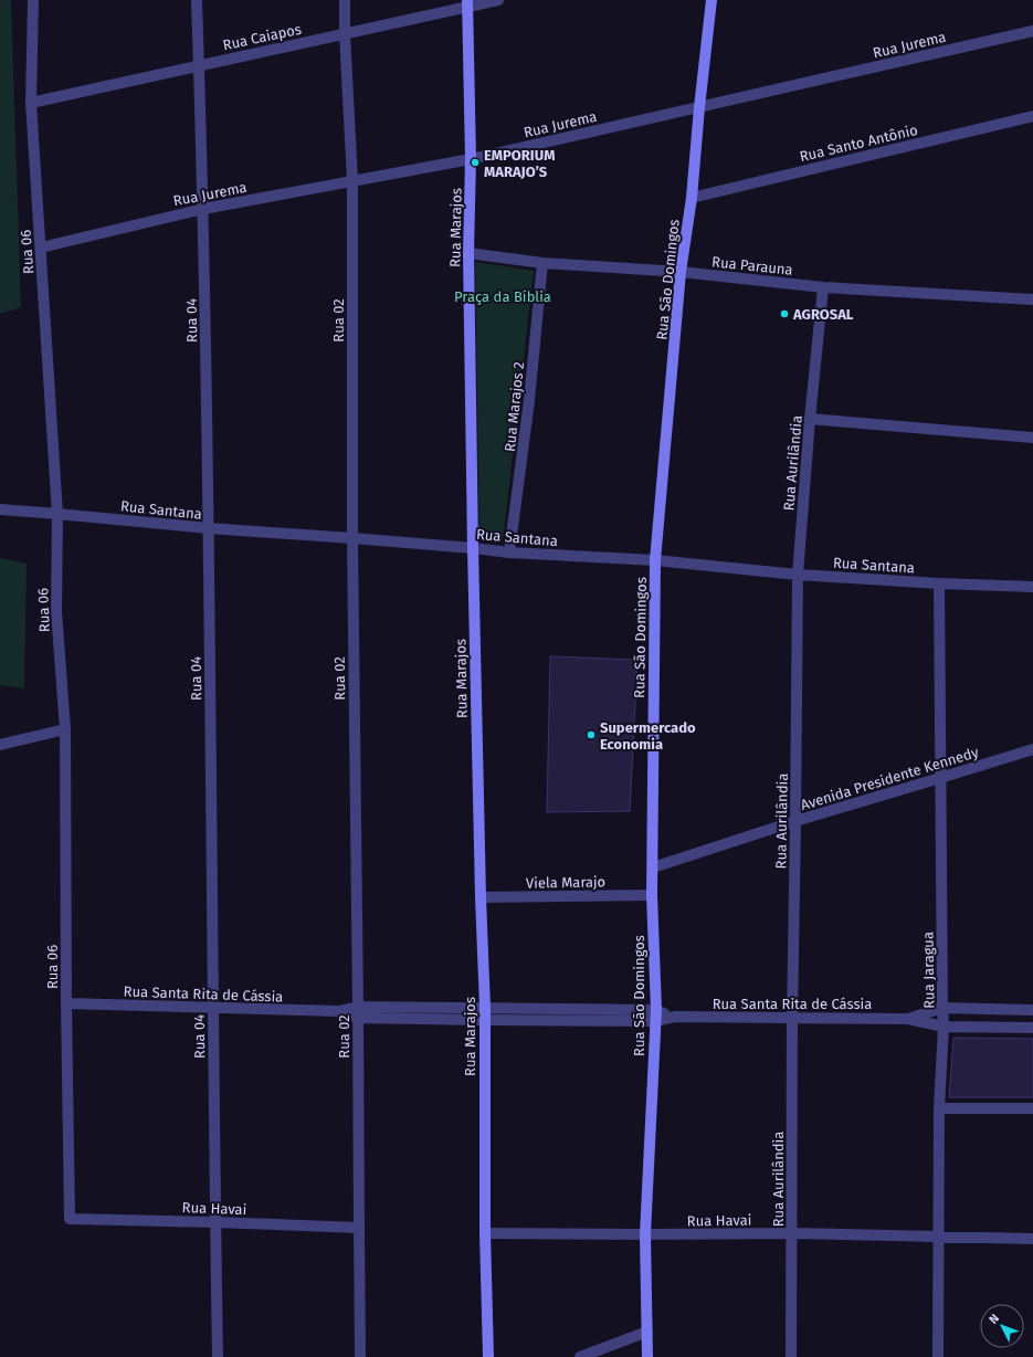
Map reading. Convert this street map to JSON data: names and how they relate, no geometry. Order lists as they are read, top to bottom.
{
  "streets": {
    "street": [
      "Rua Caiapos",
      "Rua Jurema",
      "Rua Santo Antônio",
      "Rua Marajos",
      "Rua 06",
      "Rua Parauna",
      "Rua São Domingos",
      "Rua 04",
      "Rua 02",
      "Rua Marajos 2",
      "Rua Aurilândia",
      "Rua Santana",
      "Avenida Presidente Kennedy",
      "Viela Marajo",
      "Rua Jaragua",
      "Rua Santa Rita de Cássia",
      "Rua Havai"
    ]
  },
  "crossings": [
    ["Rua Caiapos", "Rua Marajos"],
    ["Rua Caiapos", "Rua 06"],
    ["Rua Caiapos", "Rua 04"],
    ["Rua Caiapos", "Rua 02"],
    ["Rua Jurema", "Rua Marajos"],
    ["Rua Jurema", "Rua 06"],
    ["Rua Jurema", "Rua São Domingos"],
    ["Rua Jurema", "Rua 04"],
    ["Rua Jurema", "Rua 02"],
    ["Rua Santo Antônio", "Rua São Domingos"],
    ["Rua Marajos", "Rua Parauna"],
    ["Rua Marajos", "Rua Santana"],
    ["Rua Marajos", "Viela Marajo"],
    ["Rua Marajos", "Rua Santa Rita de Cássia"],
    ["Rua Marajos", "Rua Havai"],
    ["Rua 06", "Rua Santana"],
    ["Rua 06", "Rua Santa Rita de Cássia"],
    ["Rua 06", "Rua Havai"],
    ["Rua Parauna", "Rua São Domingos"],
    ["Rua Parauna", "Rua Marajos 2"],
    ["Rua Parauna", "Rua Aurilândia"],
    ["Rua São Domingos", "Rua Santana"],
    ["Rua São Domingos", "Avenida Presidente Kennedy"],
    ["Rua São Domingos", "Viela Marajo"],
    ["Rua São Domingos", "Rua Santa Rita de Cássia"],
    ["Rua São Domingos", "Rua Havai"],
    ["Rua 04", "Rua Santana"],
    ["Rua 04", "Rua Santa Rita de Cássia"],
    ["Rua 04", "Rua Havai"],
    ["Rua 02", "Rua Santana"],
    ["Rua 02", "Rua Santa Rita de Cássia"],
    ["Rua 02", "Rua Havai"],
    ["Rua Marajos 2", "Rua Santana"],
    ["Rua Aurilândia", "Rua Santana"],
    ["Rua Aurilândia", "Avenida Presidente Kennedy"],
    ["Rua Aurilândia", "Rua Santa Rita de Cássia"],
    ["Rua Aurilândia", "Rua Havai"],
    ["Rua Santana", "Rua Jaragua"],
    ["Avenida Presidente Kennedy", "Rua Jaragua"],
    ["Rua Jaragua", "Rua Santa Rita de Cássia"],
    ["Rua Jaragua", "Rua Havai"]
  ],
  "parks": ["Praça da Bíblia"],
  "places": ["EMPORIUM MARAJO’S", "AGROSAL", "Supermercado Economia"],
  "north": "top left"
}
